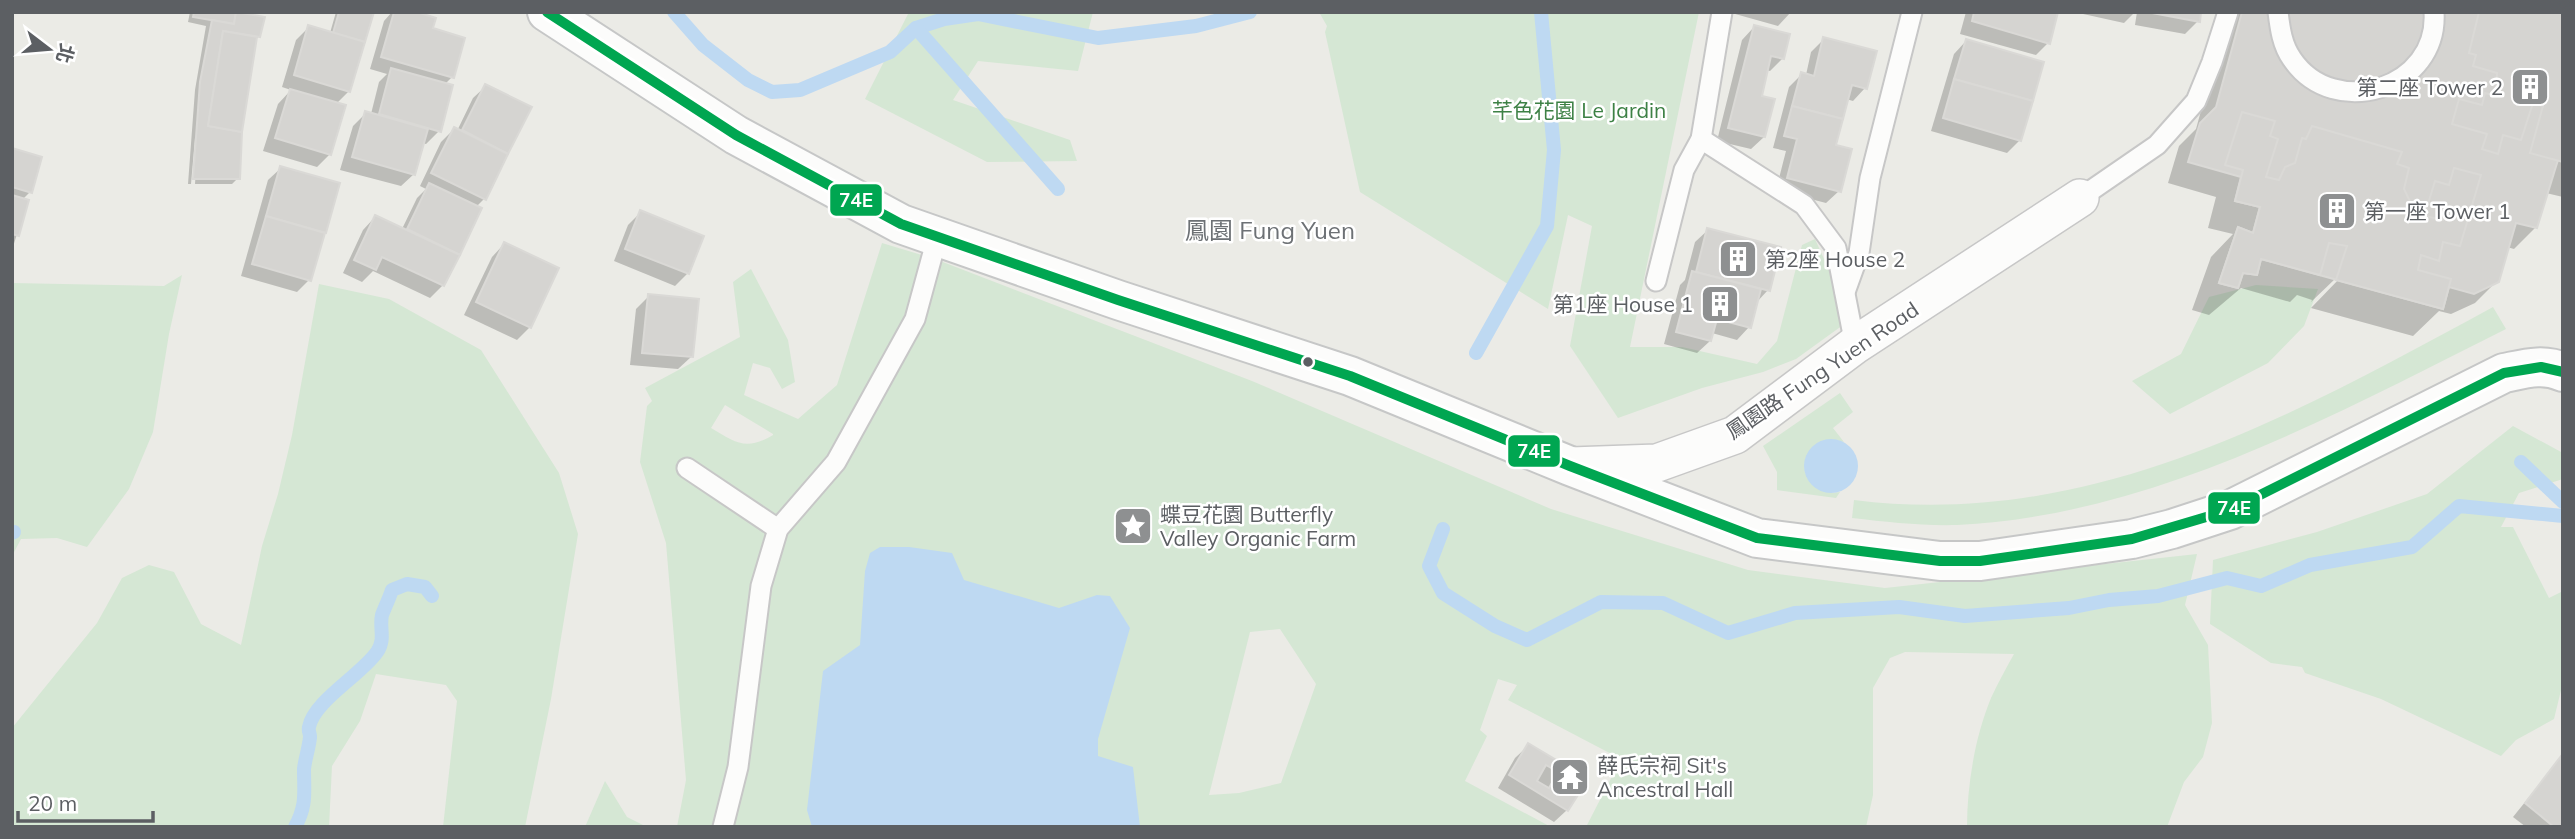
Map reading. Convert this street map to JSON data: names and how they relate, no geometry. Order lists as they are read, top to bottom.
{
  "streets": {
    "street": ["鳳園路 Fung Yuen Road"]
  },
  "districts": ["鳳園 Fung Yuen"],
  "parks": ["芊色花園 Le Jardin"],
  "places": {
    "building": [
      "第二座 Tower 2",
      "第一座 Tower 1",
      "第2座 House 2",
      "第1座 House 1"
    ],
    "place": ["蝶豆花園 Butterfly Valley Organic Farm"],
    "temple": ["薛氏宗祠 Sit's Ancestral Hall"]
  },
  "lines": ["transit line 74E"],
  "scale_bar": "20 m",
  "north": "right"
}
